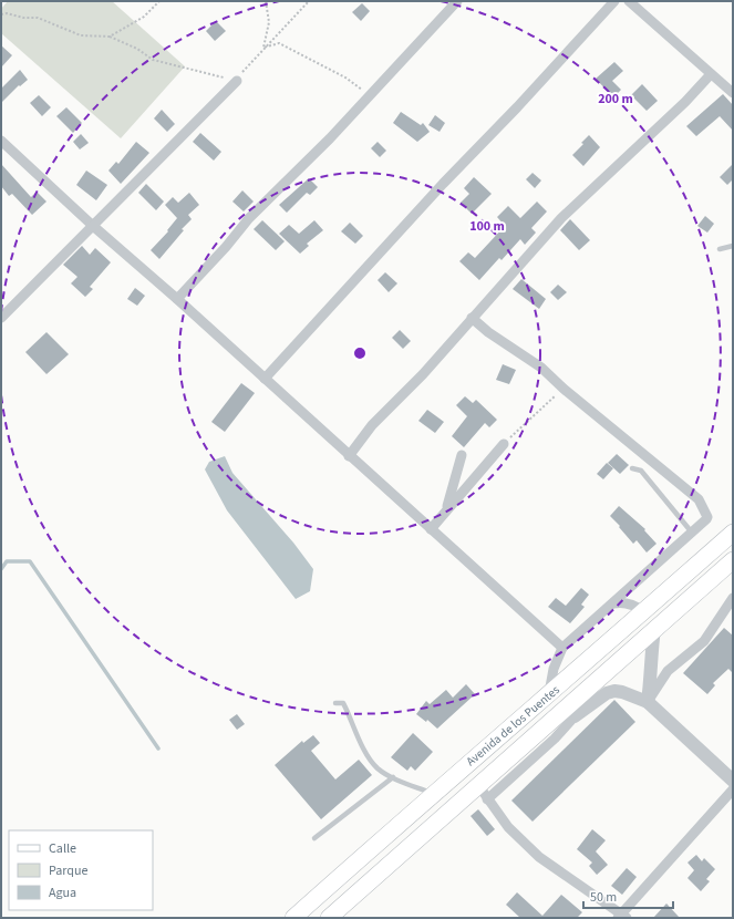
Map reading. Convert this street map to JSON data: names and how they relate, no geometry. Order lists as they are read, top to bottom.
{
  "streets": {
    "main road": ["Avenida de los Puentes"]
  },
  "legend": ["Calle", "Parque", "Agua"],
  "scale_bar": "50 m",
  "rings": ["200 m", "100 m"]
}
